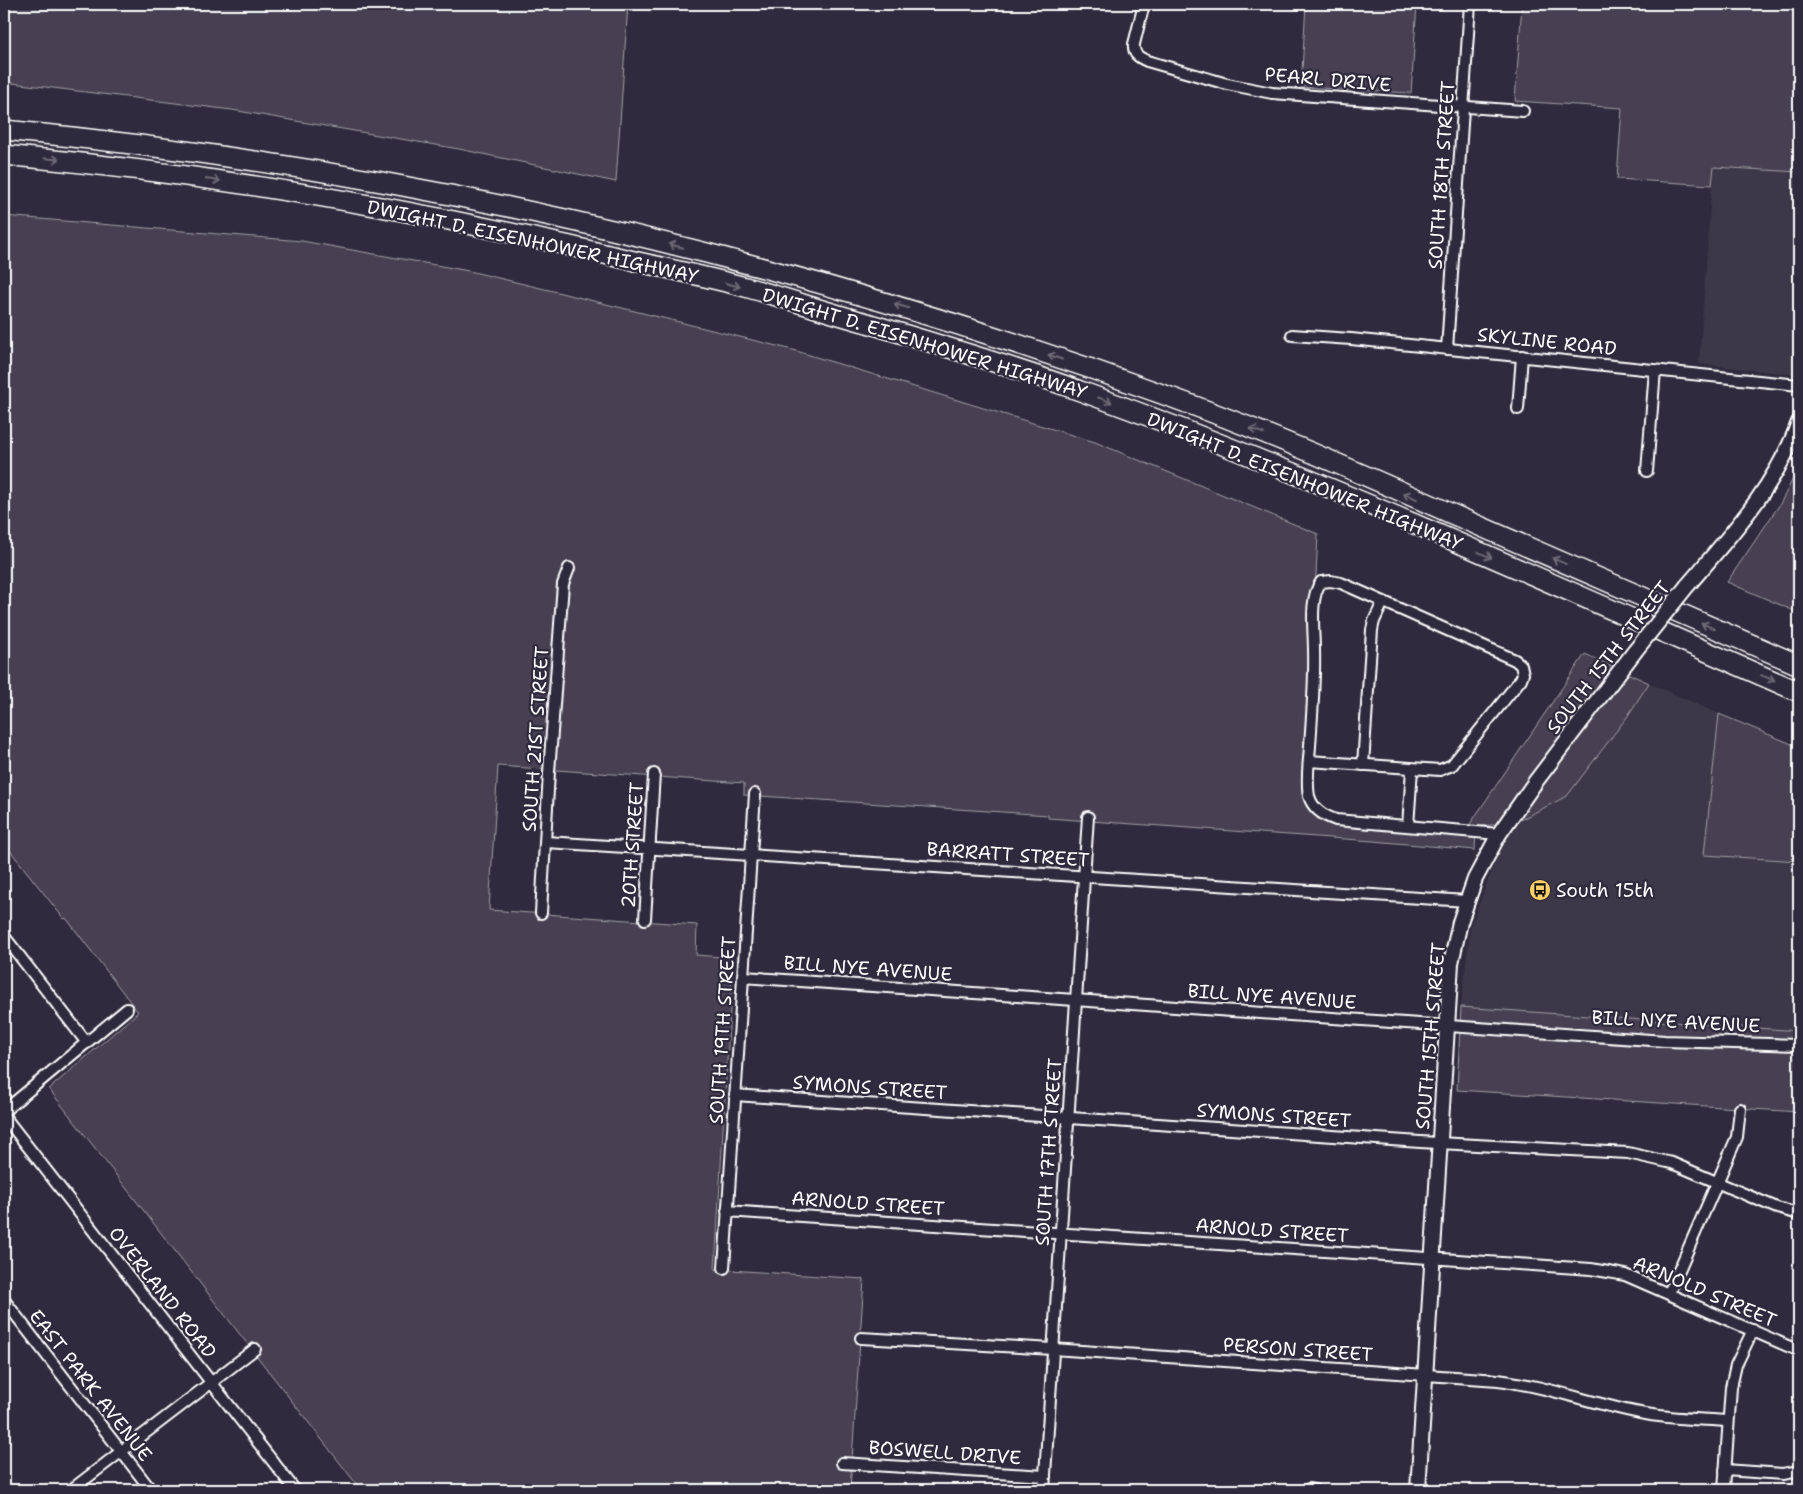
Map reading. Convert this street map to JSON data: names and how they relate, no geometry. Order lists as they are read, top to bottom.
{
  "streets": {
    "highway": ["DWIGHT D. EISENHOWER HIGHWAY"],
    "main road": ["SOUTH 15TH STREET"],
    "street": [
      "PEARL DRIVE",
      "SOUTH 18TH STREET",
      "SKYLINE ROAD",
      "SOUTH 21ST STREET",
      "20TH STREET",
      "BARRATT STREET",
      "BILL NYE AVENUE",
      "SOUTH 19TH STREET",
      "SYMONS STREET",
      "SOUTH 17TH STREET",
      "ARNOLD STREET",
      "OVERLAND ROAD",
      "PERSON STREET",
      "EAST PARK AVENUE",
      "BOSWELL DRIVE"
    ]
  },
  "crossings": [
    ["PEARL DRIVE", "SOUTH 18TH STREET"],
    ["SOUTH 18TH STREET", "SKYLINE ROAD"],
    ["SOUTH 15TH STREET", "BARRATT STREET"],
    ["SOUTH 15TH STREET", "BILL NYE AVENUE"],
    ["SOUTH 15TH STREET", "SYMONS STREET"],
    ["SOUTH 15TH STREET", "ARNOLD STREET"],
    ["SOUTH 15TH STREET", "PERSON STREET"],
    ["SOUTH 21ST STREET", "BARRATT STREET"],
    ["20TH STREET", "BARRATT STREET"],
    ["BARRATT STREET", "SOUTH 19TH STREET"],
    ["BARRATT STREET", "SOUTH 17TH STREET"],
    ["BILL NYE AVENUE", "SOUTH 19TH STREET"],
    ["BILL NYE AVENUE", "SOUTH 17TH STREET"],
    ["SOUTH 19TH STREET", "SYMONS STREET"],
    ["SOUTH 19TH STREET", "ARNOLD STREET"],
    ["SYMONS STREET", "SOUTH 17TH STREET"],
    ["SOUTH 17TH STREET", "ARNOLD STREET"],
    ["SOUTH 17TH STREET", "PERSON STREET"],
    ["SOUTH 17TH STREET", "BOSWELL DRIVE"]
  ],
  "places": {
    "bus stop": ["South 15th"]
  }
}
